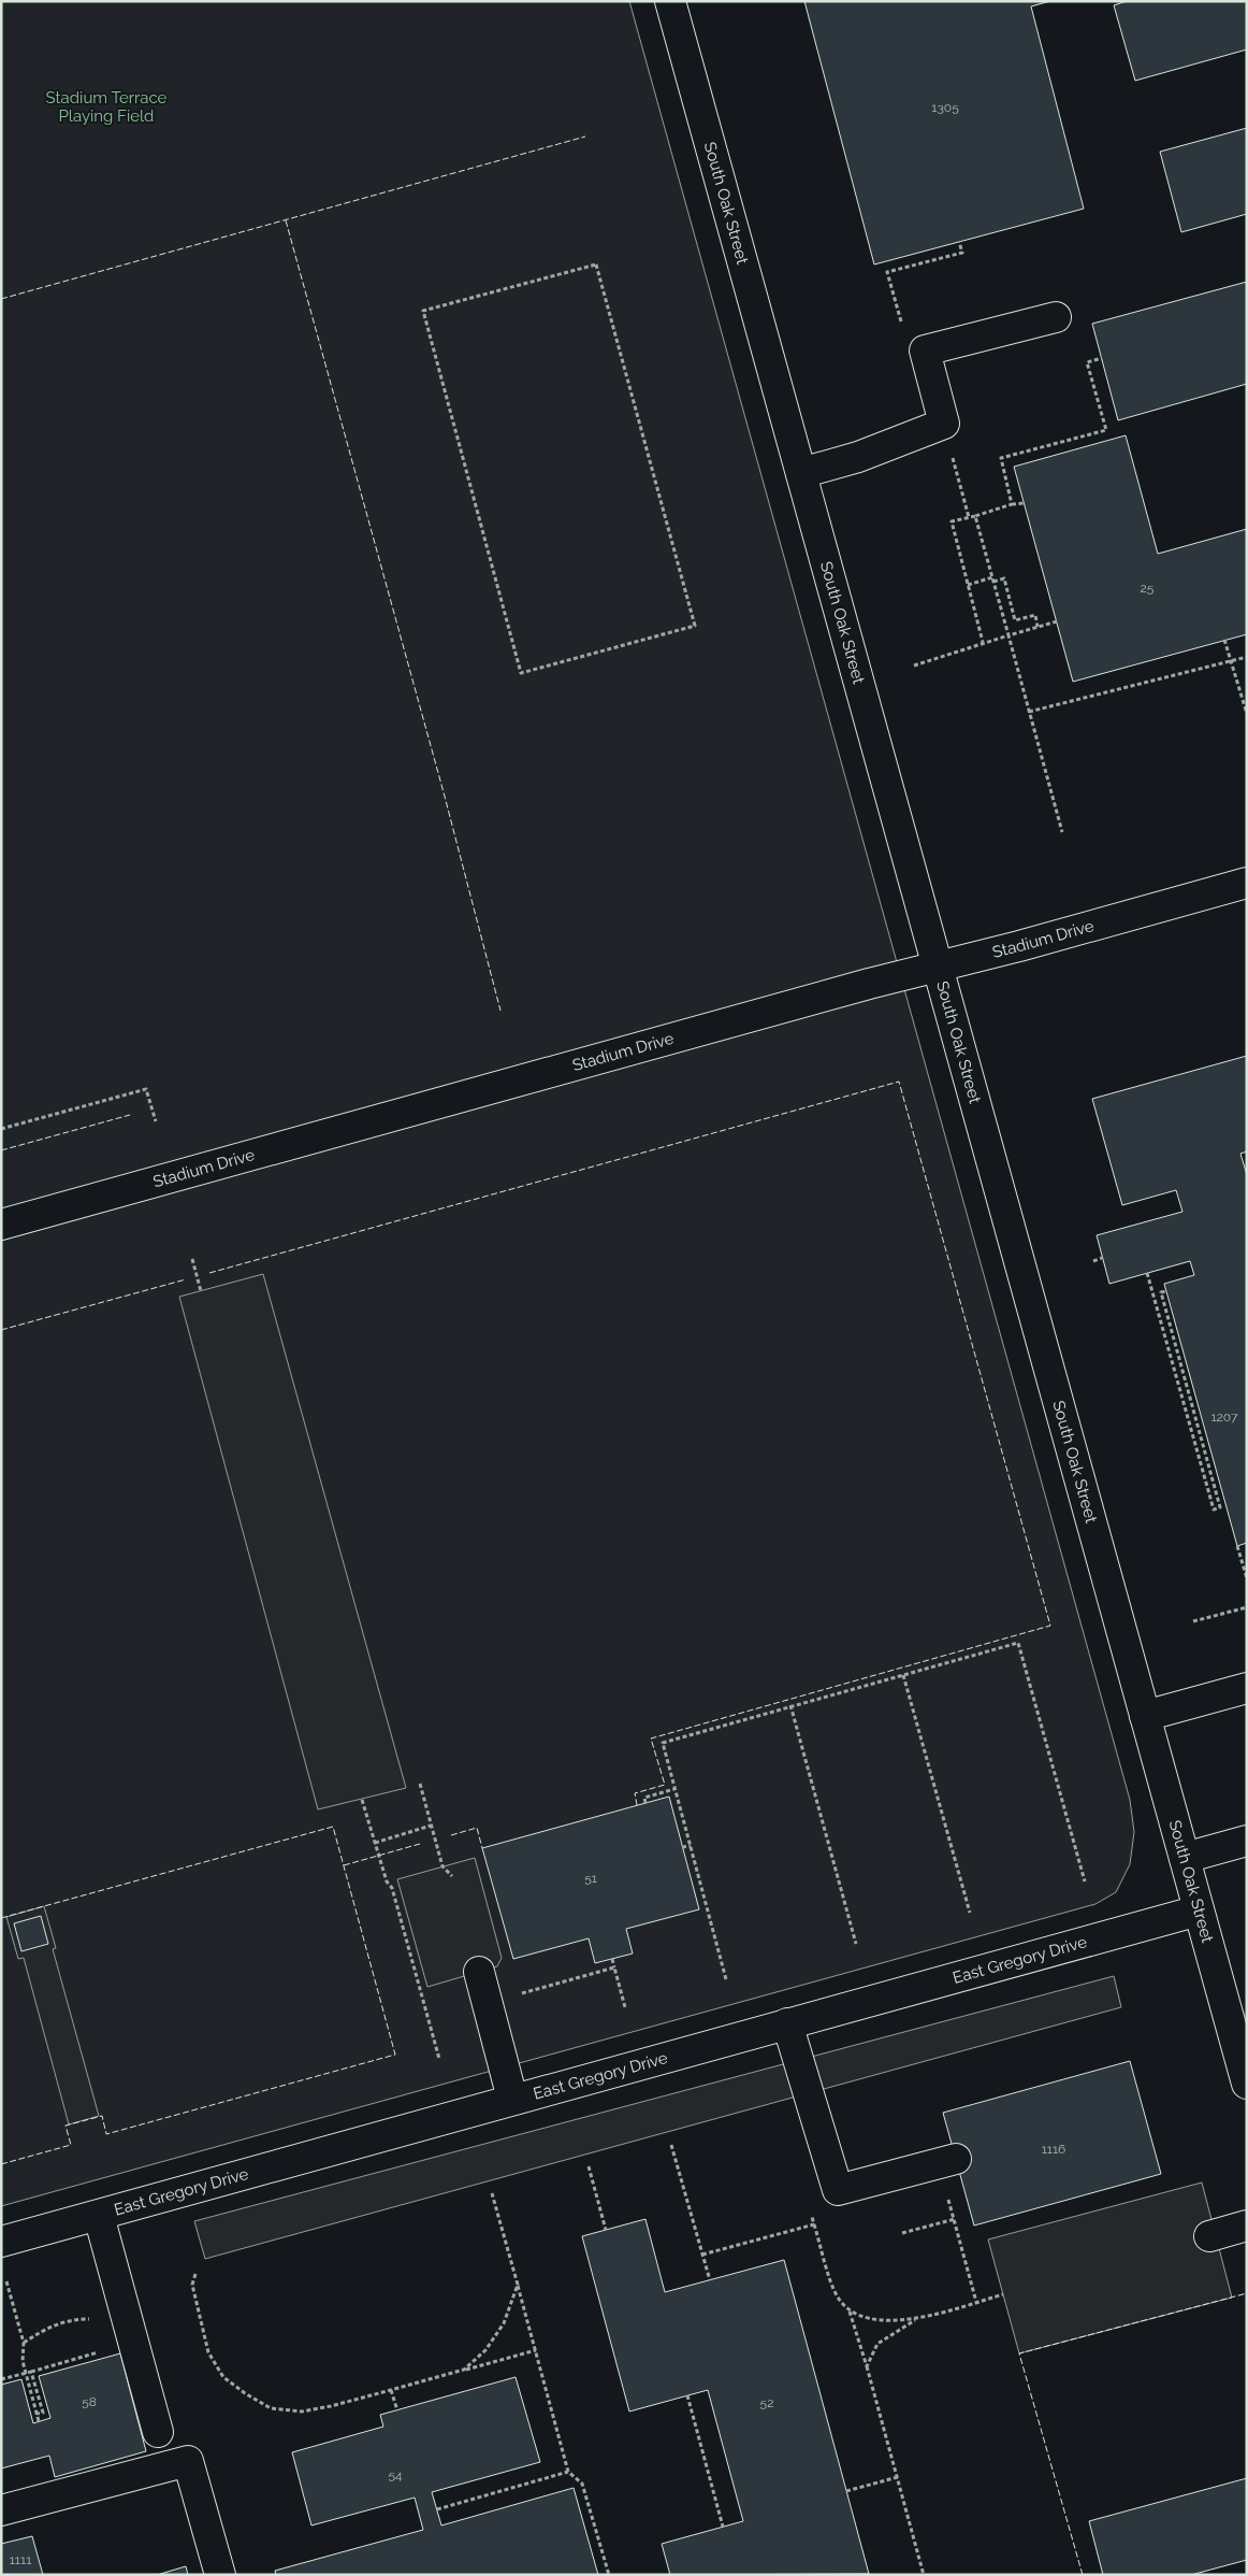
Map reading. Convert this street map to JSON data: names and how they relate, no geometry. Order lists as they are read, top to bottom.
{
  "streets": {
    "street": ["South Oak Street", "Stadium Drive", "East Gregory Drive"]
  },
  "crossings": [
    ["South Oak Street", "Stadium Drive"],
    ["South Oak Street", "East Gregory Drive"]
  ],
  "parks": ["Stadium Terrace Playing Field"],
  "house_numbers": [
    "1305",
    "25",
    "1207",
    "51",
    "1116",
    "58",
    "52",
    "54",
    "1111"
  ]
}
